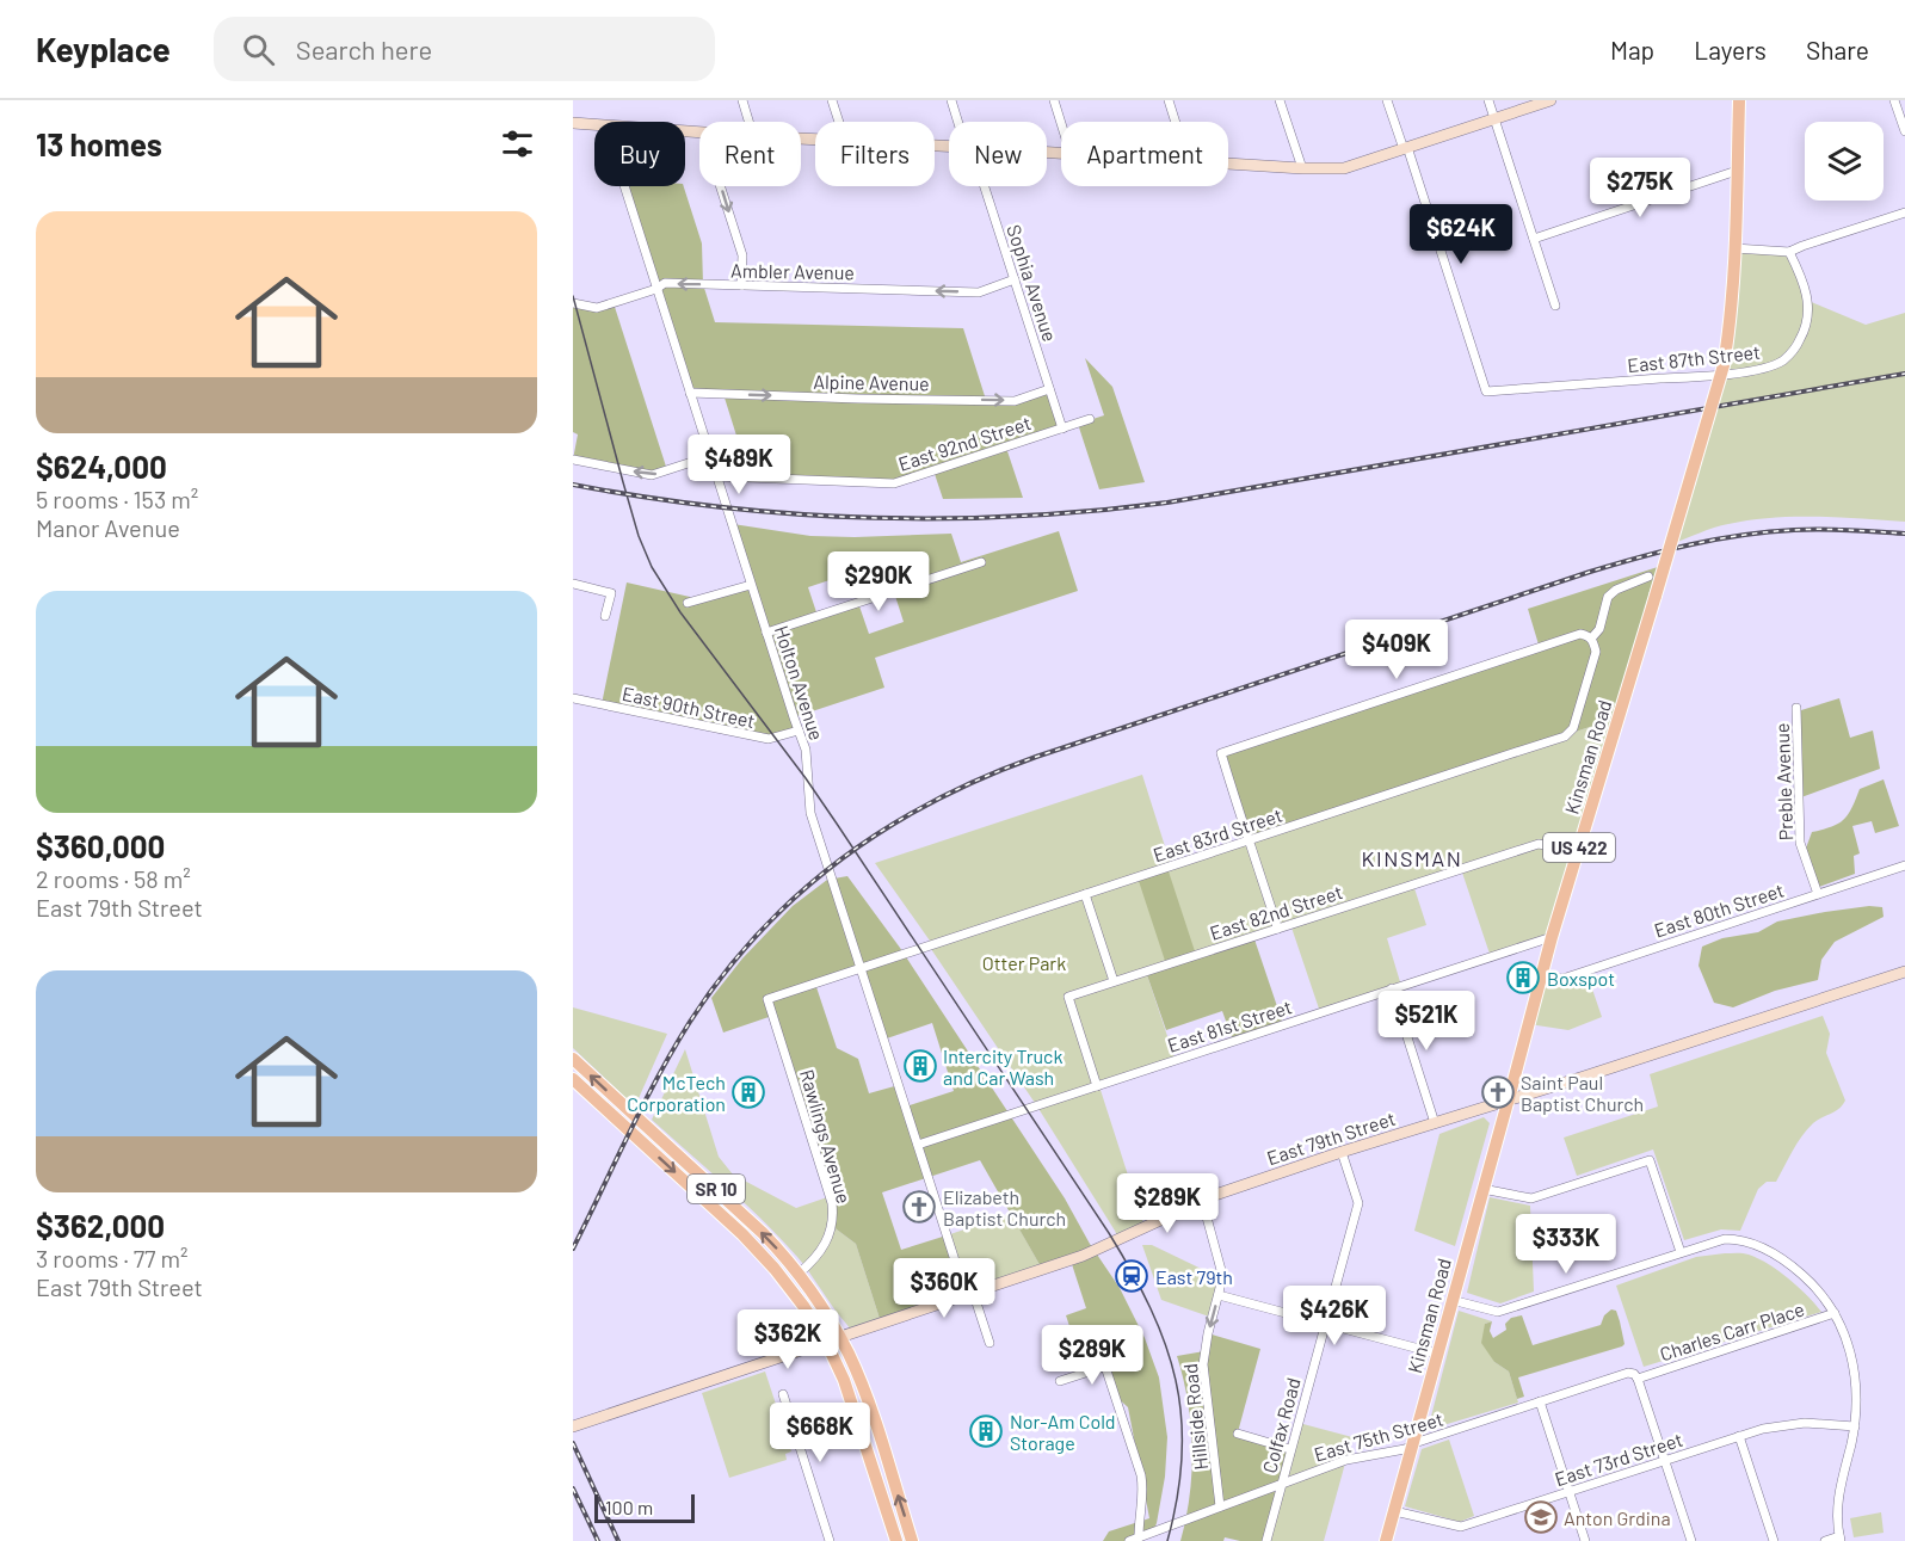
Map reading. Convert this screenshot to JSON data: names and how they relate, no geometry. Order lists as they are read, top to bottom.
{
  "streets": {
    "main road": [
      "Kinsman Road",
      "US 422",
      "East 79th Street",
      "SR 10"
    ],
    "street": [
      "Ambler Avenue",
      "Sophia Avenue",
      "East 87th Street",
      "Alpine Avenue",
      "East 92nd Street",
      "Holton Avenue",
      "East 90th Street",
      "Preble Avenue",
      "East 83rd Street",
      "East 80th Street",
      "East 82nd Street",
      "East 81st Street",
      "Rawlings Avenue",
      "Charles Carr Place",
      "Hillside Road",
      "Colfax Road",
      "East 75th Street",
      "East 73rd Street"
    ]
  },
  "crossings": [
    ["Ambler Avenue", "Sophia Avenue"],
    ["Ambler Avenue", "Holton Avenue"],
    ["Sophia Avenue", "Alpine Avenue"],
    ["Sophia Avenue", "East 92nd Street"],
    ["Alpine Avenue", "Holton Avenue"],
    ["East 92nd Street", "Holton Avenue"],
    ["Holton Avenue", "East 90th Street"],
    ["Holton Avenue", "East 83rd Street"],
    ["Holton Avenue", "East 81st Street"],
    ["Holton Avenue", "East 79th Street"],
    ["Kinsman Road", "East 80th Street"],
    ["Kinsman Road", "East 82nd Street"],
    ["Kinsman Road", "East 81st Street"],
    ["Kinsman Road", "East 79th Street"],
    ["Kinsman Road", "East 75th Street"],
    ["Kinsman Road", "East 73rd Street"],
    ["Preble Avenue", "East 80th Street"],
    ["East 83rd Street", "Rawlings Avenue"],
    ["East 82nd Street", "East 81st Street"],
    ["Rawlings Avenue", "SR 10"],
    ["East 79th Street", "SR 10"],
    ["East 79th Street", "Hillside Road"],
    ["East 79th Street", "Colfax Road"],
    ["Charles Carr Place", "East 75th Street"],
    ["Hillside Road", "East 75th Street"],
    ["Colfax Road", "East 75th Street"]
  ],
  "one_way": ["Ambler Avenue", "Alpine Avenue", "Hillside Road"],
  "districts": ["KINSMAN"],
  "parks": ["Otter Park"],
  "places": {
    "building": [
      "Boxspot",
      "Intercity Truck and Car Wash",
      "McTech Corporation",
      "Nor-Am Cold Storage"
    ],
    "church": ["Saint Paul Baptist Church", "Elizabeth Baptist Church"],
    "station": ["East 79th"],
    "school or university": ["Anton Grdina"]
  },
  "scale_bar": "100 m",
  "page": {
    "header": "Keyplace",
    "search": "Search here",
    "nav": ["Map", "Layers", "Share"],
    "heading": "13 homes",
    "chip": [
      "Buy",
      "Rent",
      "Filters",
      "New",
      "Apartment"
    ],
    "price": [
      "$275K",
      "$624K",
      "$489K",
      "$290K",
      "$409K",
      "$521K",
      "$289K",
      "$333K",
      "$360K",
      "$426K",
      "$362K",
      "$289K",
      "$668K"
    ],
    "list": [
      {
        "name": "$624,000",
        "note": "5 rooms · 153 m² · Manor Avenue"
      },
      {
        "name": "$360,000",
        "note": "2 rooms · 58 m² · East 79th Street"
      },
      {
        "name": "$362,000",
        "note": "3 rooms · 77 m² · East 79th Street"
      }
    ],
    "scale": "100 m"
  }
}
